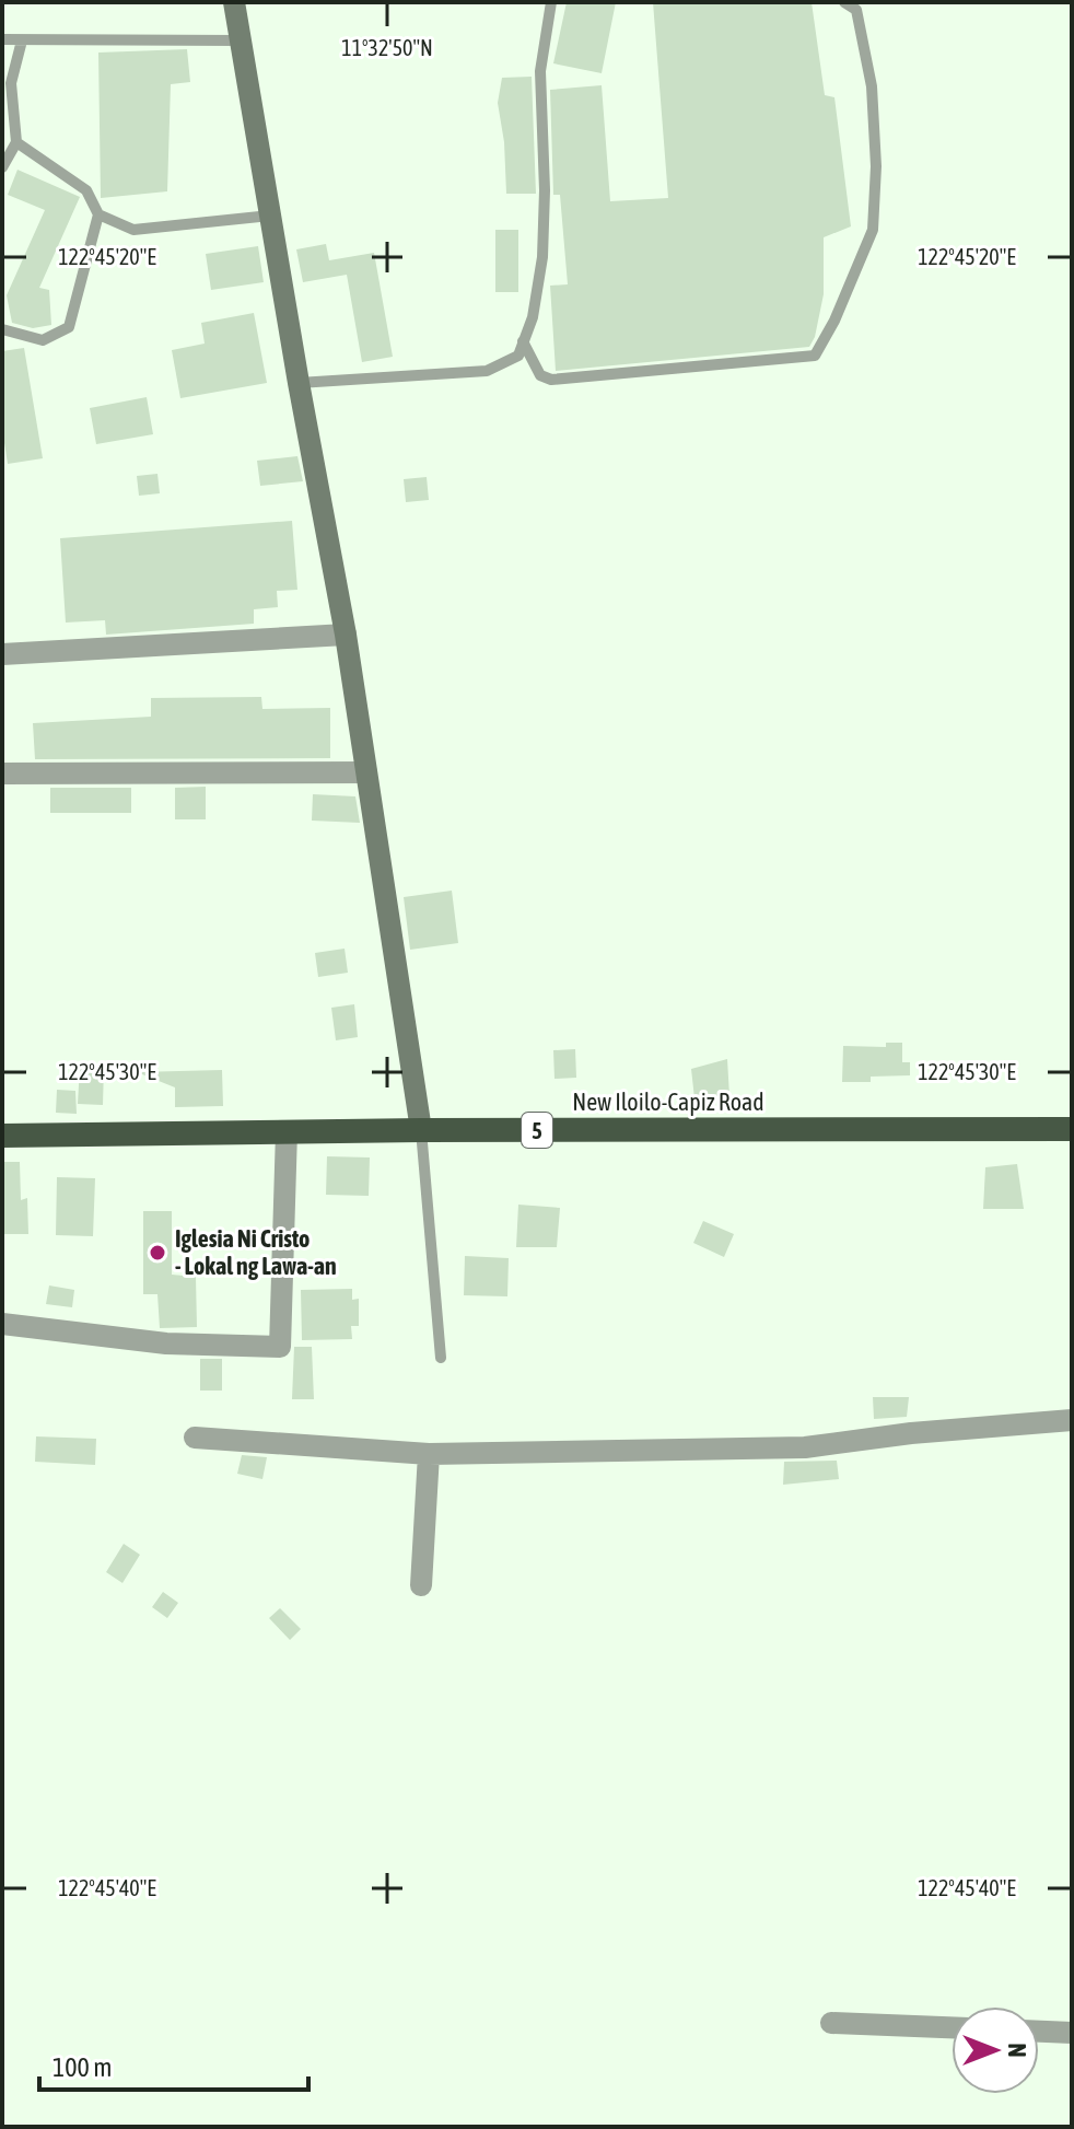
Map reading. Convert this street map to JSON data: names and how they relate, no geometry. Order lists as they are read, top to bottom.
{
  "streets": {
    "highway": ["New Iloilo-Capiz Road", "5"]
  },
  "places": ["Iglesia Ni Cristo - Lokal ng Lawa-an"],
  "scale_bar": "100 m",
  "north": "right",
  "coordinates": [
    "11°32'50\"N",
    "122°45'20\"E",
    "122°45'30\"E",
    "122°45'40\"E"
  ]
}
